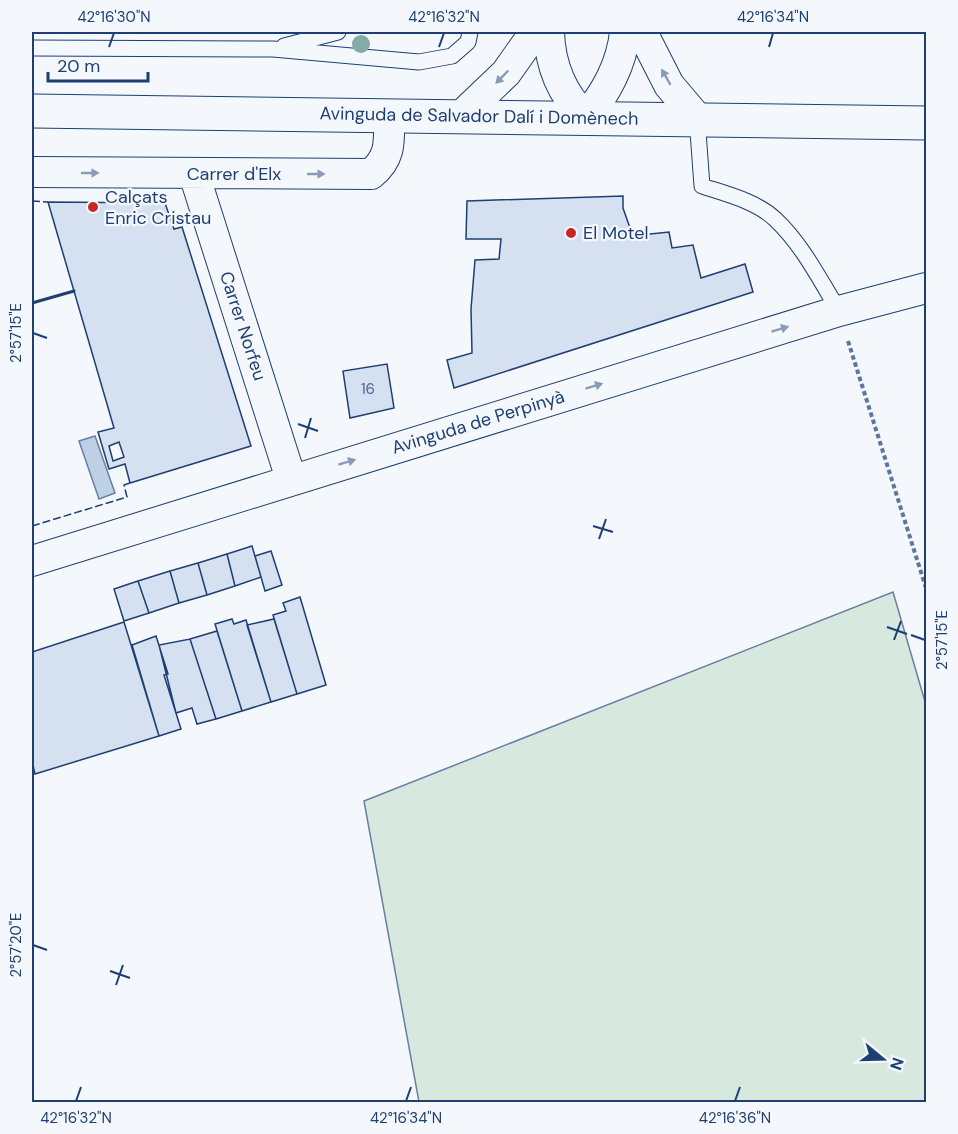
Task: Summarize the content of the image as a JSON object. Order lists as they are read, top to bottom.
{
  "streets": {
    "main road": ["Avinguda de Salvador Dalí i Domènech"],
    "street": ["Carrer d'Elx", "Carrer Norfeu", "Avinguda de Perpinyà"]
  },
  "crossings": [
    ["Avinguda de Salvador Dalí i Domènech", "Carrer d'Elx"],
    ["Carrer d'Elx", "Carrer Norfeu"],
    ["Carrer Norfeu", "Avinguda de Perpinyà"]
  ],
  "one_way": ["Carrer d'Elx", "Avinguda de Perpinyà"],
  "places": ["Calçats Enric Cristau", "El Motel"],
  "house_numbers": ["16"],
  "scale_bar": "20 m",
  "north": "right",
  "coordinates": [
    "42°16'30\"N",
    "42°16'32\"N",
    "42°16'34\"N",
    "2°57'15\"E",
    "2°57'20\"E",
    "42°16'36\"N"
  ]
}
